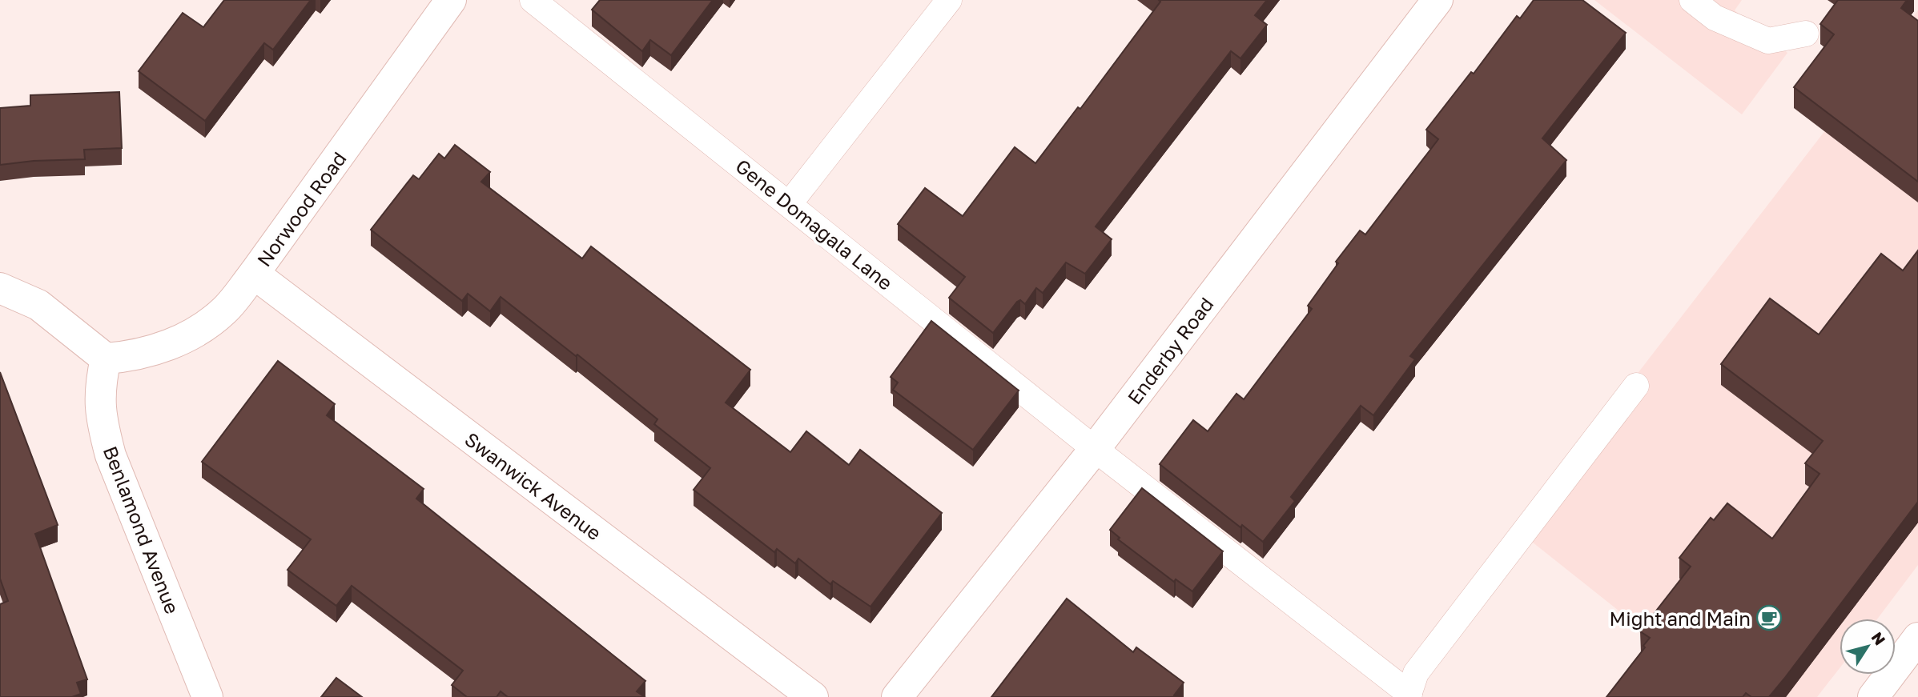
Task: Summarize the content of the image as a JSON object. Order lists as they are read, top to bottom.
{
  "streets": {
    "street": [
      "Norwood Road",
      "Enderby Road",
      "Swanwick Avenue",
      "Benlamond Avenue"
    ],
    "lane": ["Gene Domagala Lane"]
  },
  "crossings": [
    ["Norwood Road", "Swanwick Avenue"],
    ["Norwood Road", "Benlamond Avenue"],
    ["Gene Domagala Lane", "Enderby Road"]
  ],
  "places": {
    "cafe": ["Might and Main"]
  },
  "north": "top right"
}
